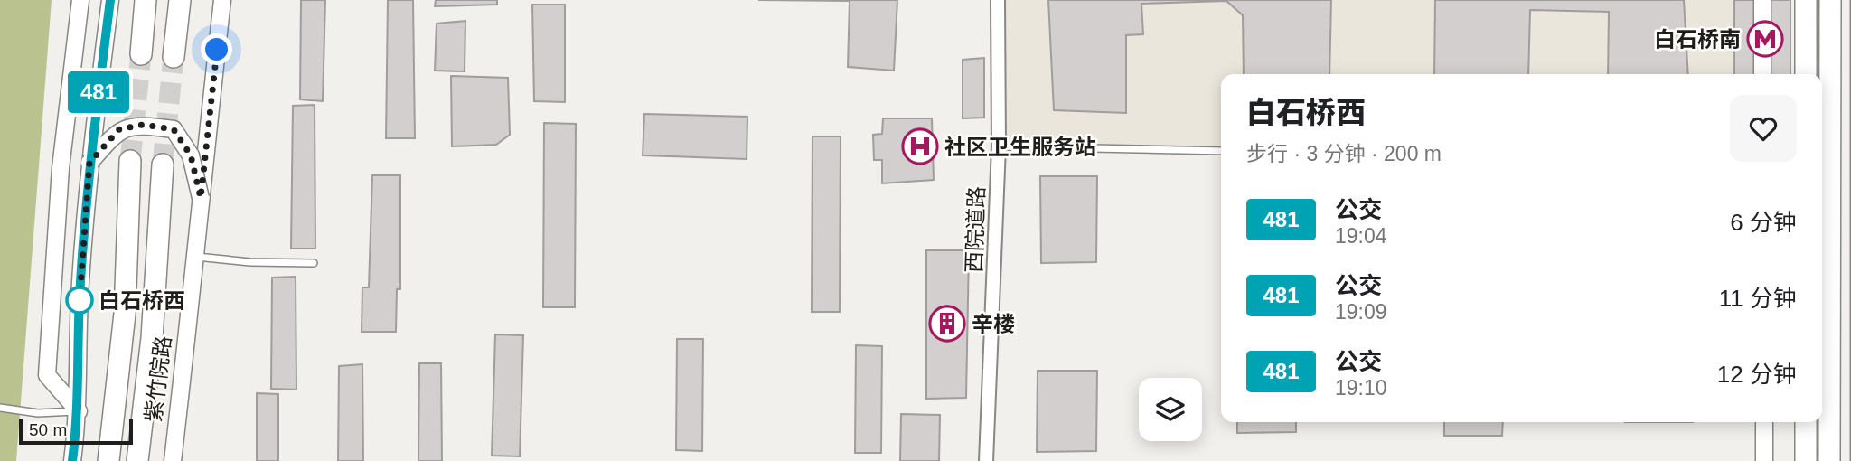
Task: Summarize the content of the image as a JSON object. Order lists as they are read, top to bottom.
{
  "streets": {
    "main road": ["紫竹院路"],
    "street": ["西院道路"]
  },
  "places": {
    "metro station": ["白石桥南"],
    "hospital": ["社区卫生服务站"],
    "other": ["白石桥西"],
    "building": ["辛楼"]
  },
  "lines": ["bus line 481"],
  "scale_bar": "50 m",
  "page": {
    "on_map": "481",
    "heading": ["白石桥西", "步行 · 3 分钟 · 200 m"],
    "list": [
      {
        "mark": "481",
        "name": "公交",
        "note": "19:04",
        "value": "6 分钟"
      },
      {
        "mark": "481",
        "name": "公交",
        "note": "19:09",
        "value": "11 分钟"
      },
      {
        "mark": "481",
        "name": "公交",
        "note": "19:10",
        "value": "12 分钟"
      }
    ],
    "scale": "50 m"
  }
}
